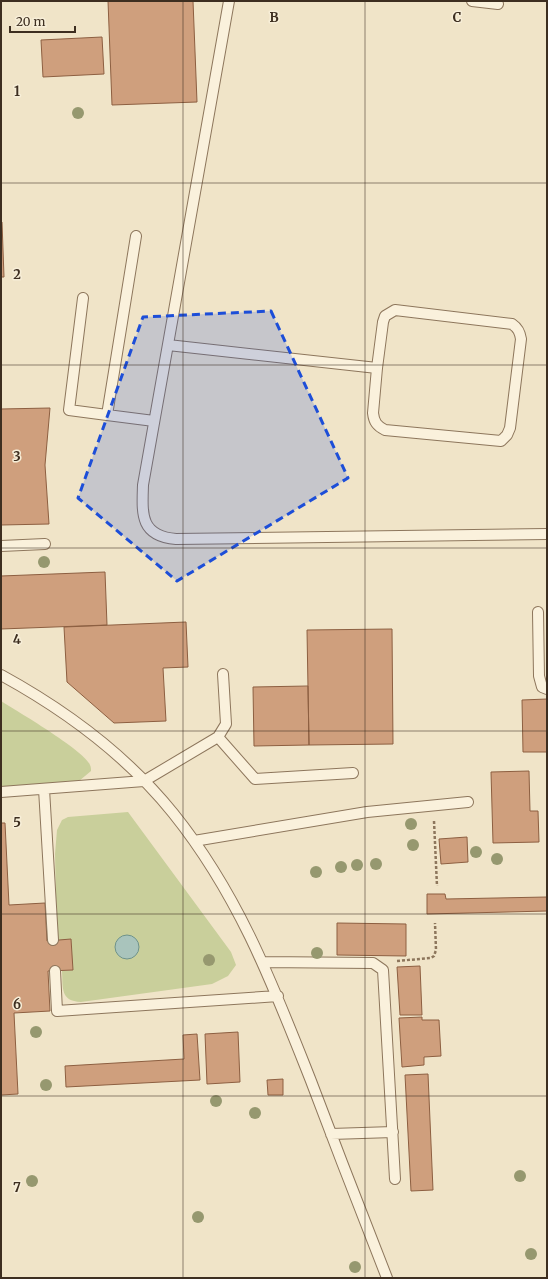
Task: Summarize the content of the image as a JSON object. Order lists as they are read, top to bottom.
{
  "scale_bar": "20 m",
  "grid": {
    "columns": ["B", "C"],
    "rows": [
      "1",
      "2",
      "3",
      "4",
      "5",
      "6",
      "7"
    ]
  }
}
